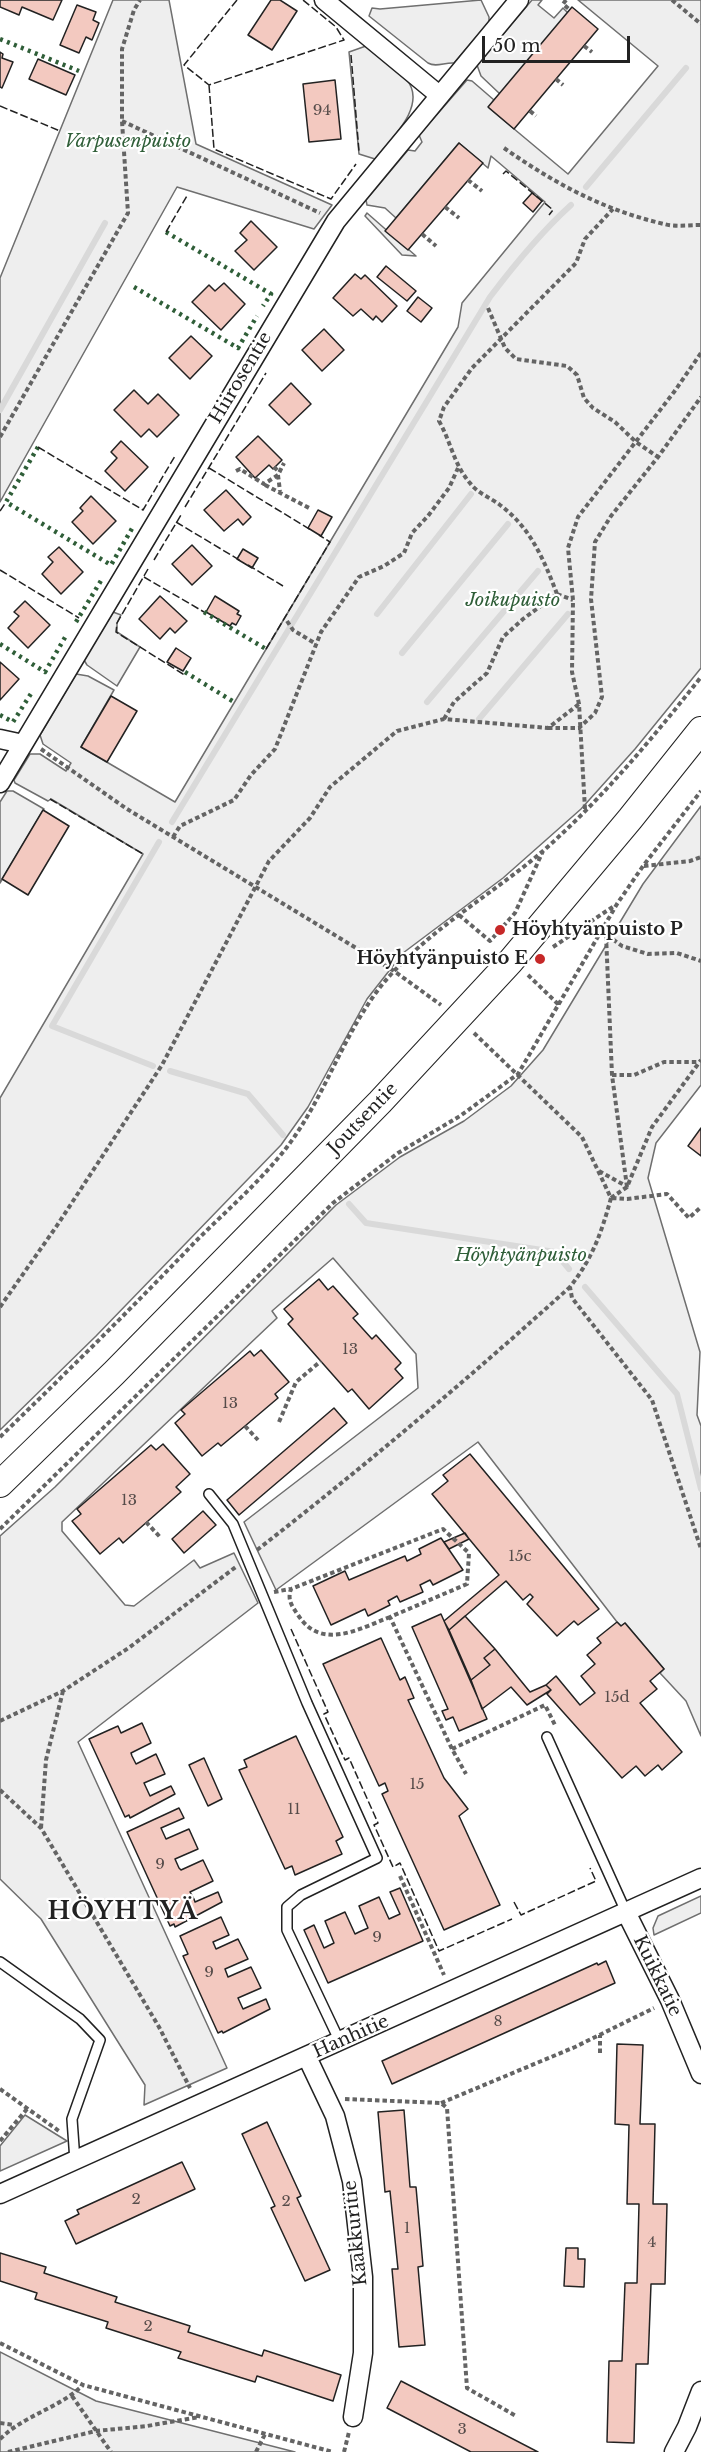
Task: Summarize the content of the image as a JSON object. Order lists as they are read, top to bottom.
{
  "streets": {
    "main road": ["Joutsentie"],
    "street": [
      "Hiirosentie",
      "Kuikkatie",
      "Hanhitie",
      "Kaakkuritie"
    ]
  },
  "crossings": [
    ["Kuikkatie", "Hanhitie"],
    ["Hanhitie", "Kaakkuritie"]
  ],
  "districts": ["HÖYHTYÄ"],
  "parks": ["Varpusenpuisto", "Joikupuisto", "Höyhtyänpuisto"],
  "places": ["Höyhtyänpuisto P", "Höyhtyänpuisto E"],
  "house_numbers": [
    "94",
    "13",
    "13",
    "13",
    "15c",
    "15d",
    "15",
    "11",
    "9",
    "9",
    "9",
    "8",
    "2",
    "2",
    "1",
    "4",
    "2",
    "3"
  ],
  "scale_bar": "50 m"
}
